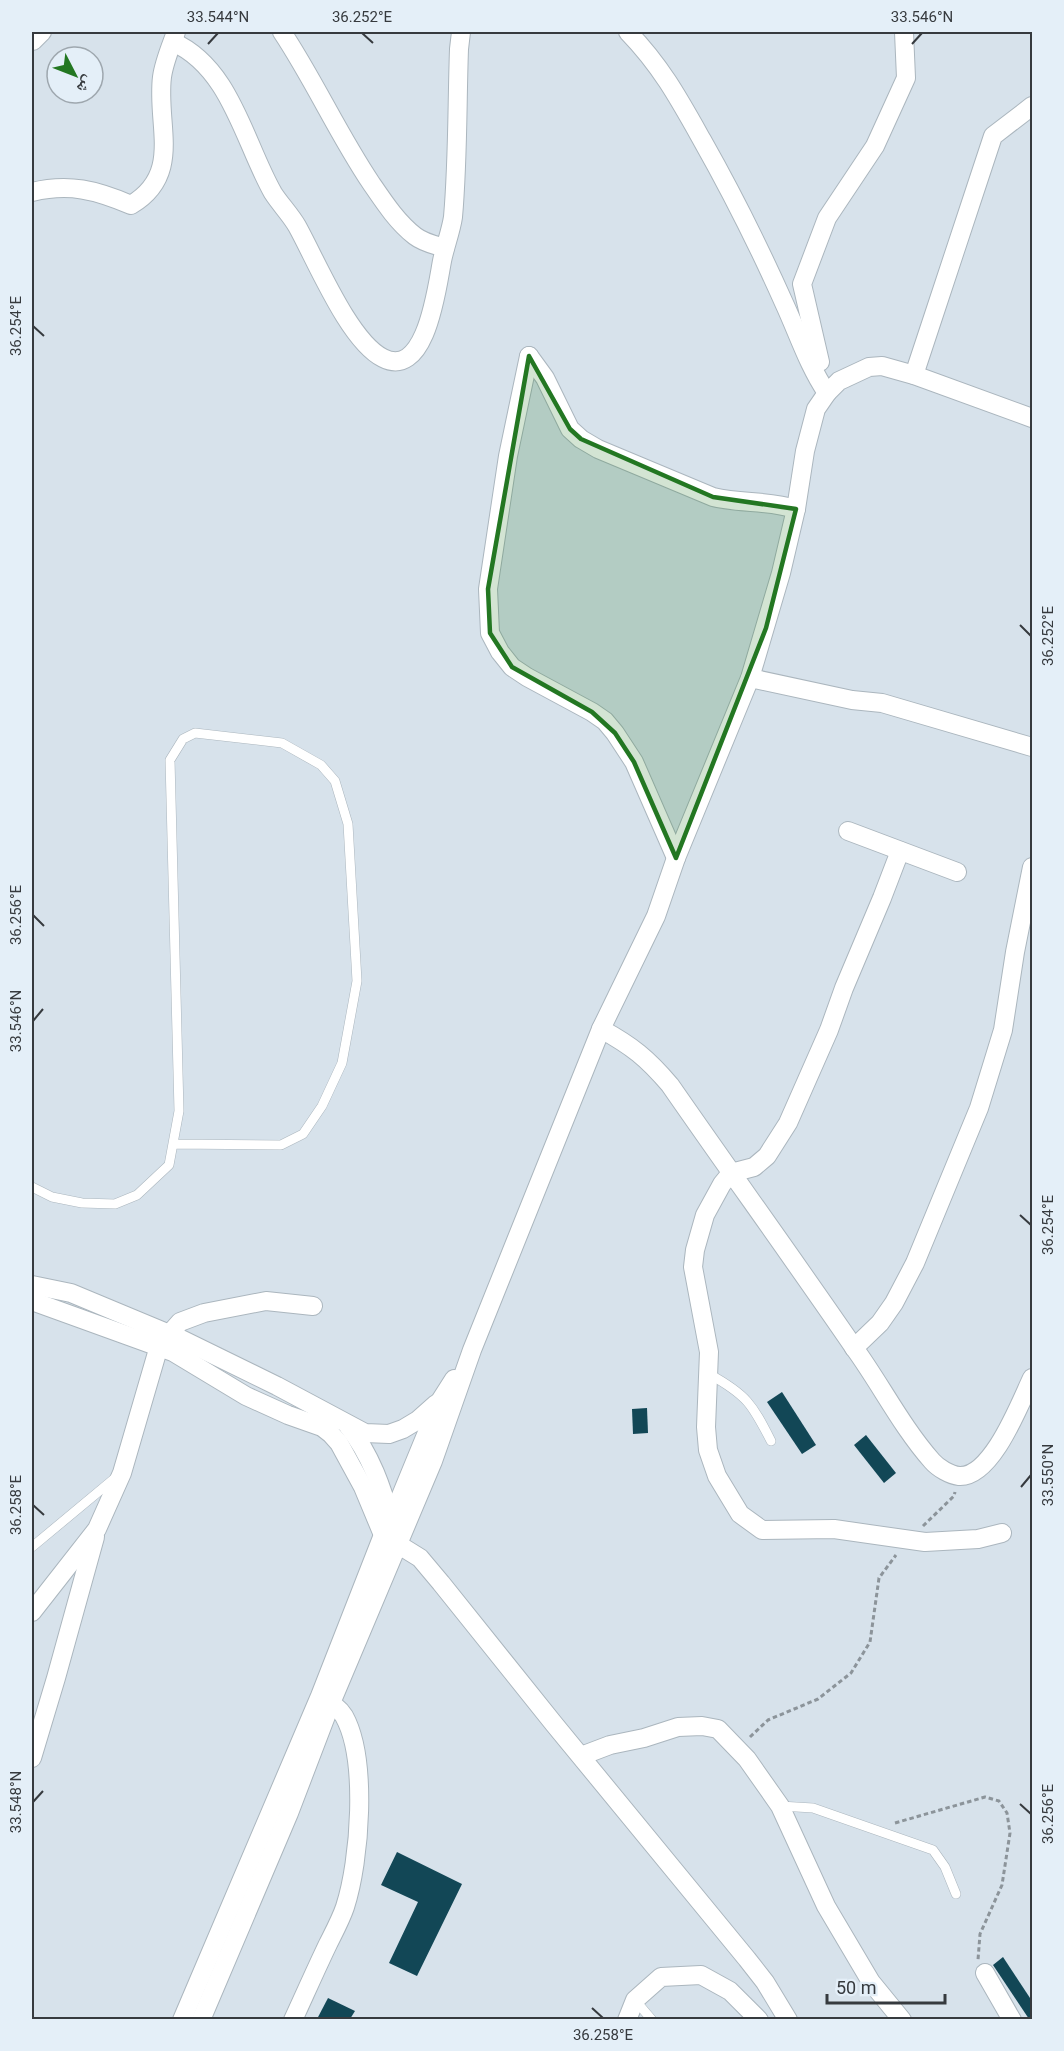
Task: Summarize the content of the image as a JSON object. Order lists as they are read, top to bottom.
{
  "scale_bar": "50 m",
  "north": "bottom right",
  "coordinates": [
    "33.544°N",
    "36.252°E",
    "33.546°N",
    "36.254°E",
    "36.256°E",
    "33.550°N",
    "36.258°E",
    "33.548°N"
  ]
}
